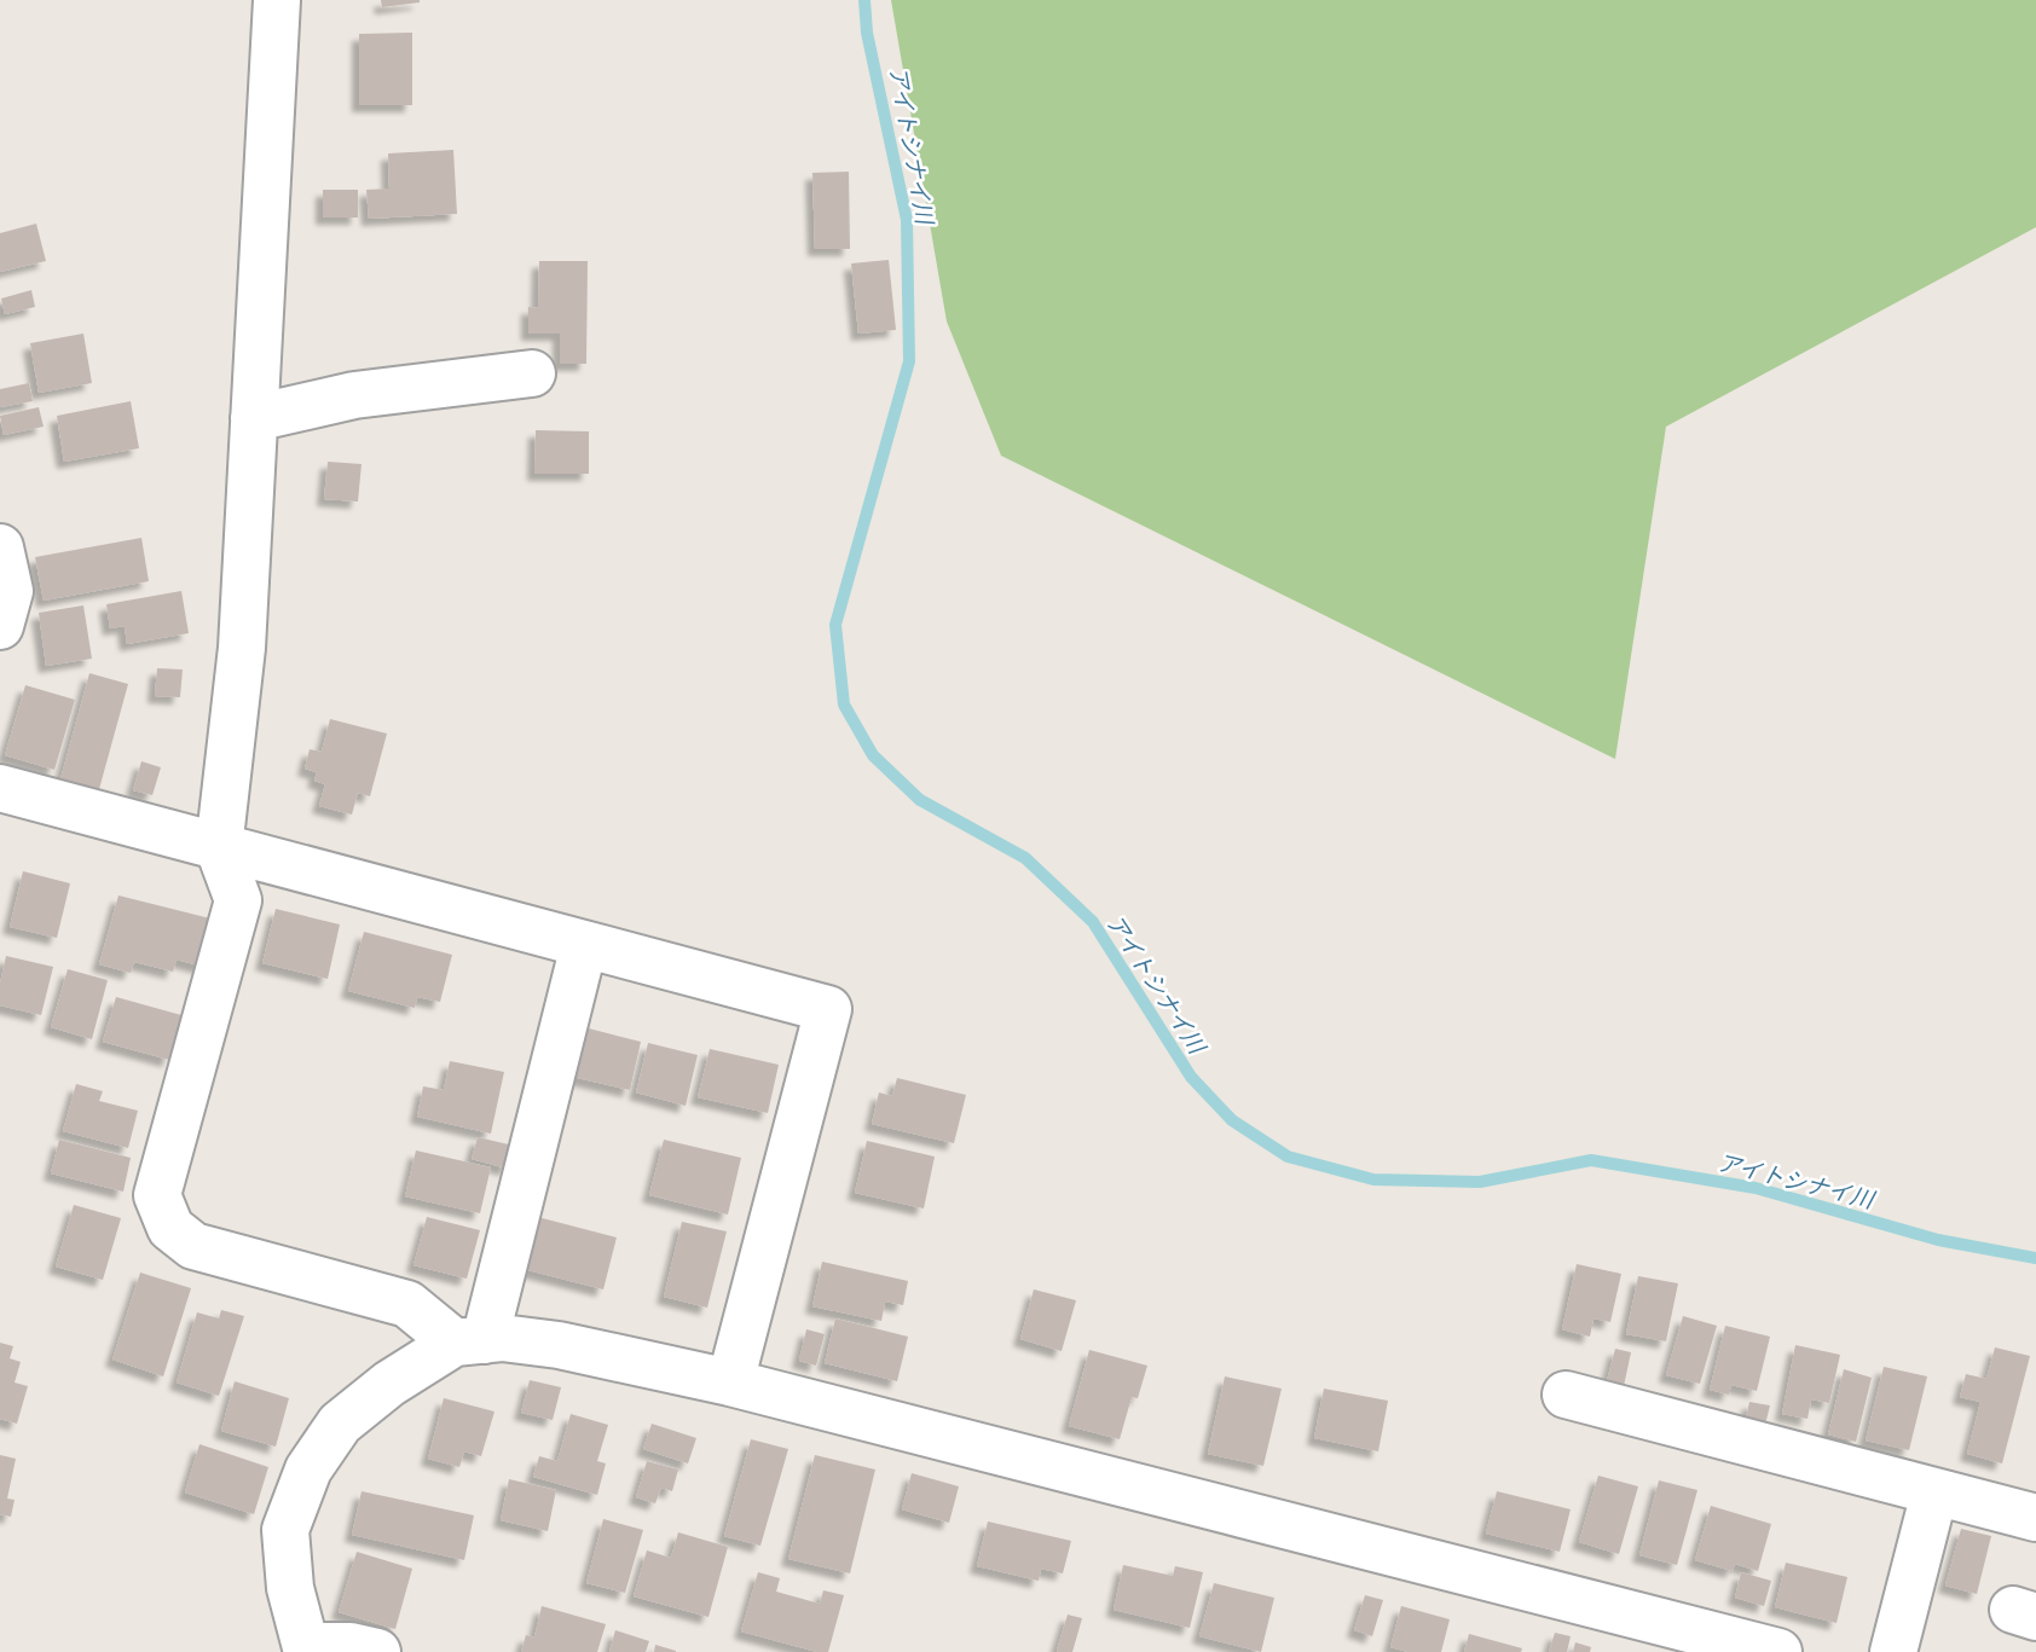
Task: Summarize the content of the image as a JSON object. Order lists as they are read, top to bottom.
{
  "water": ["アイトシナイ川"]
}
